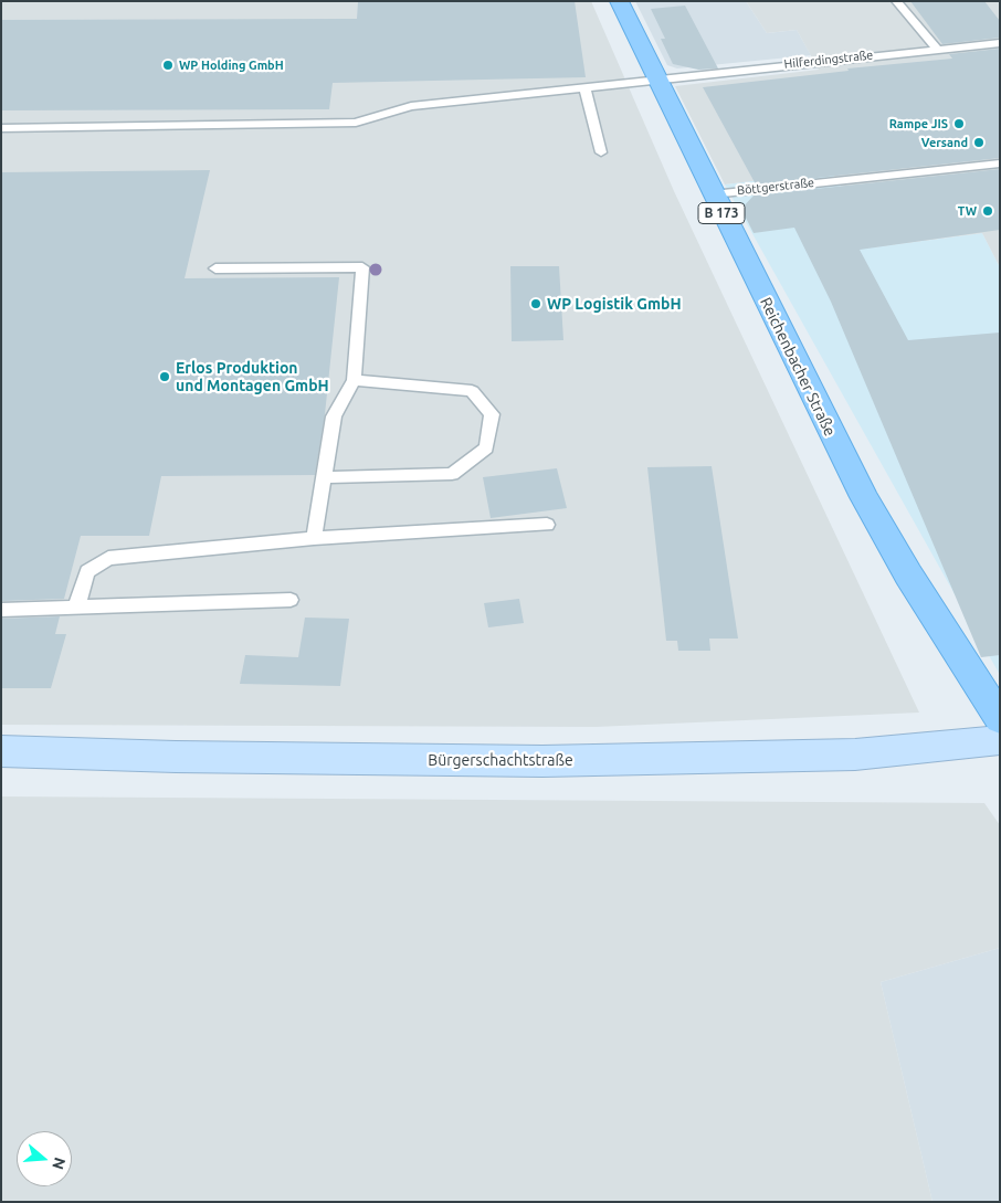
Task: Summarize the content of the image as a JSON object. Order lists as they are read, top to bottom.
{
  "streets": {
    "main road": ["B 173", "Reichenbacher Straße", "Bürgerschachtstraße"],
    "lane": ["Hilferdingstraße", "Böttgerstraße"]
  },
  "crossings": [
    ["Hilferdingstraße", "Reichenbacher Straße"],
    ["Böttgerstraße", "Reichenbacher Straße"]
  ],
  "places": [
    "WP Holding GmbH",
    "Rampe JIS",
    "Versand",
    "TW",
    "WP Logistik GmbH",
    "Erlos Produktion und Montagen GmbH"
  ],
  "north": "right"
}
